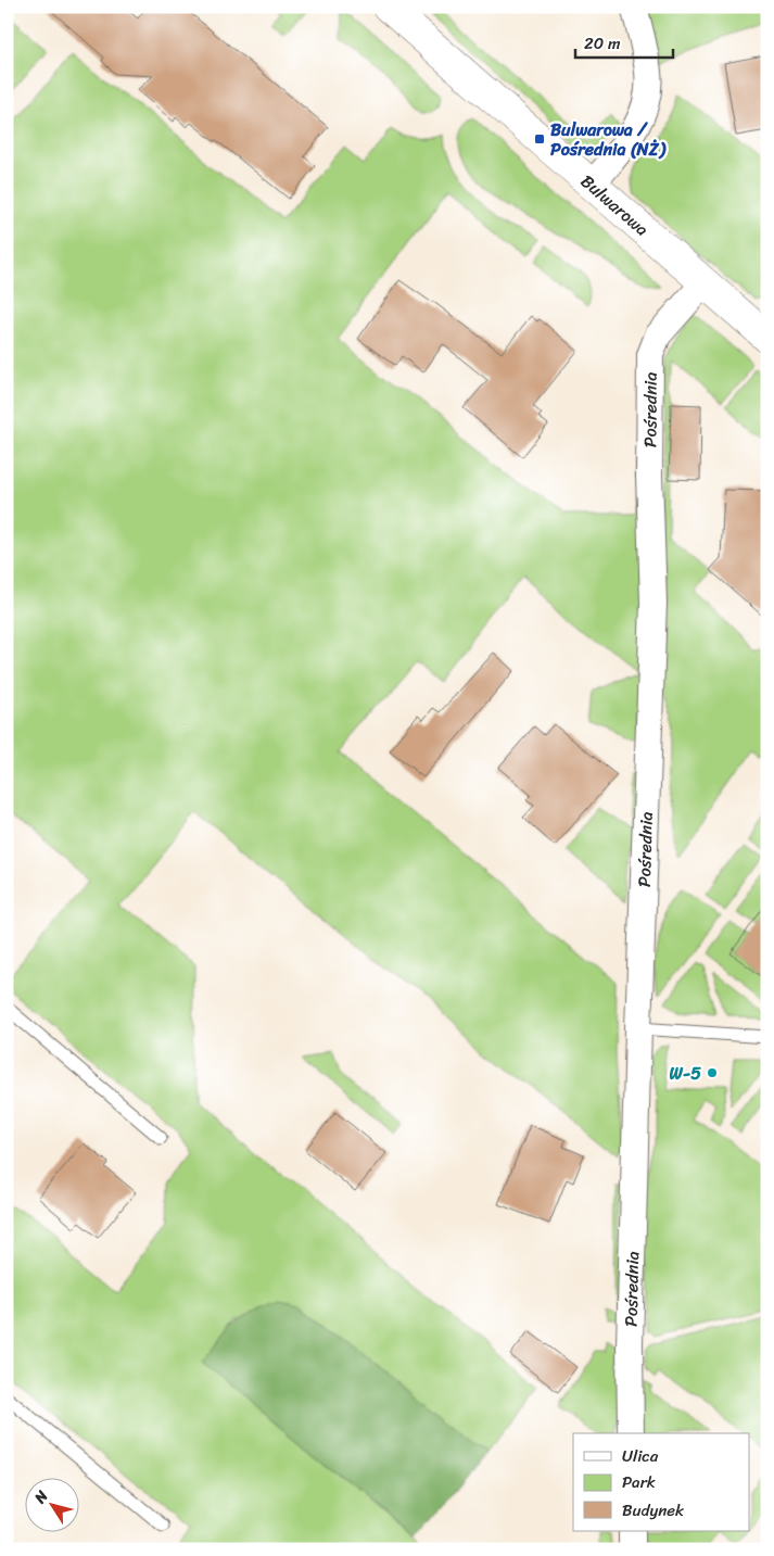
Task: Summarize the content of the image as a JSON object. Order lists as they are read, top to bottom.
{
  "streets": {
    "street": ["Bulwarowa", "Pośrednia"]
  },
  "crossings": [
    ["Bulwarowa", "Pośrednia"]
  ],
  "places": {
    "transit": ["Bulwarowa / Pośrednia (NŻ)"],
    "other": ["W-5"]
  },
  "legend": ["Ulica", "Park", "Budynek"],
  "scale_bar": "20 m",
  "north": "top left"
}
